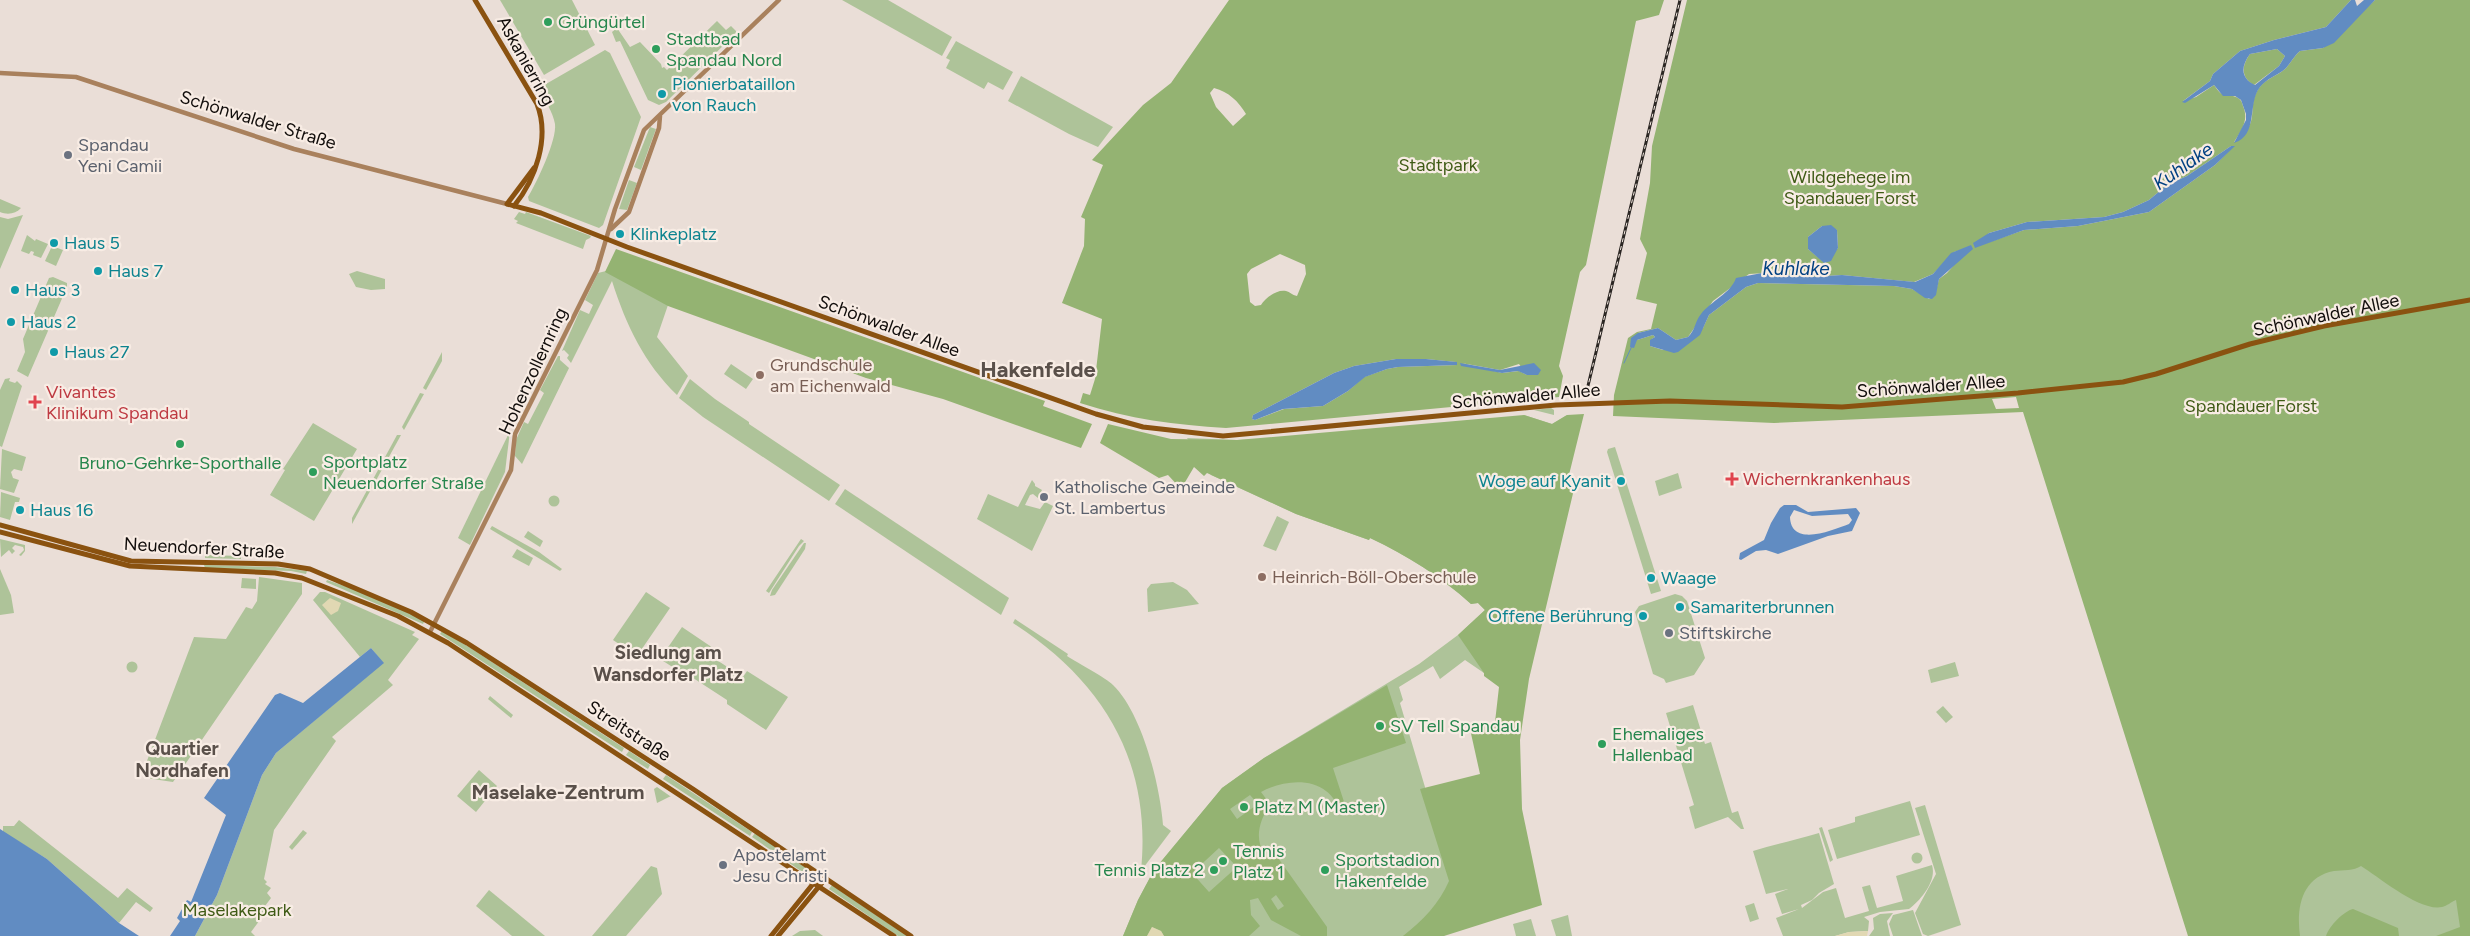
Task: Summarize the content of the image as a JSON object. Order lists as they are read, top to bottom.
{
  "streets": {
    "main road": [
      "Askanierring",
      "Schönwalder Allee",
      "Neuendorfer Straße",
      "Streitstraße"
    ],
    "street": ["Schönwalder Straße", "Hohenzollernring"]
  },
  "crossings": [
    ["Askanierring", "Schönwalder Straße"],
    ["Askanierring", "Schönwalder Allee"],
    ["Schönwalder Straße", "Schönwalder Allee"],
    ["Schönwalder Allee", "Hohenzollernring"],
    ["Hohenzollernring", "Streitstraße"],
    ["Neuendorfer Straße", "Streitstraße"]
  ],
  "districts": [
    "Hakenfelde",
    "Siedlung am Wansdorfer Platz",
    "Quartier Nordhafen",
    "Maselake-Zentrum"
  ],
  "water": ["Kuhlake"],
  "parks": [
    "Stadtpark",
    "Wildgehege im Spandauer Forst",
    "Spandauer Forst",
    "Maselakepark"
  ],
  "places": {
    "other": [
      "Grüngürtel",
      "Stadtbad Spandau Nord",
      "Pionierbataillon von Rauch",
      "Spandau Yeni Camii",
      "Klinkeplatz",
      "Haus 5",
      "Haus 7",
      "Haus 3",
      "Haus 2",
      "Haus 27",
      "Grundschule am Eichenwald",
      "Bruno-Gehrke-Sporthalle",
      "Sportplatz Neuendorfer Straße",
      "Woge auf Kyanit",
      "Katholische Gemeinde St. Lambertus",
      "Haus 16",
      "Heinrich-Böll-Oberschule",
      "Waage",
      "Samariterbrunnen",
      "Offene Berührung",
      "Stiftskirche",
      "SV Tell Spandau",
      "Ehemaliges Hallenbad",
      "Platz M (Master)",
      "Tennis Platz 1",
      "Apostelamt Jesu Christi",
      "Tennis Platz 2",
      "Sportstadion Hakenfelde"
    ],
    "health": ["Vivantes Klinikum Spandau", "Wichernkrankenhaus"]
  }
}
